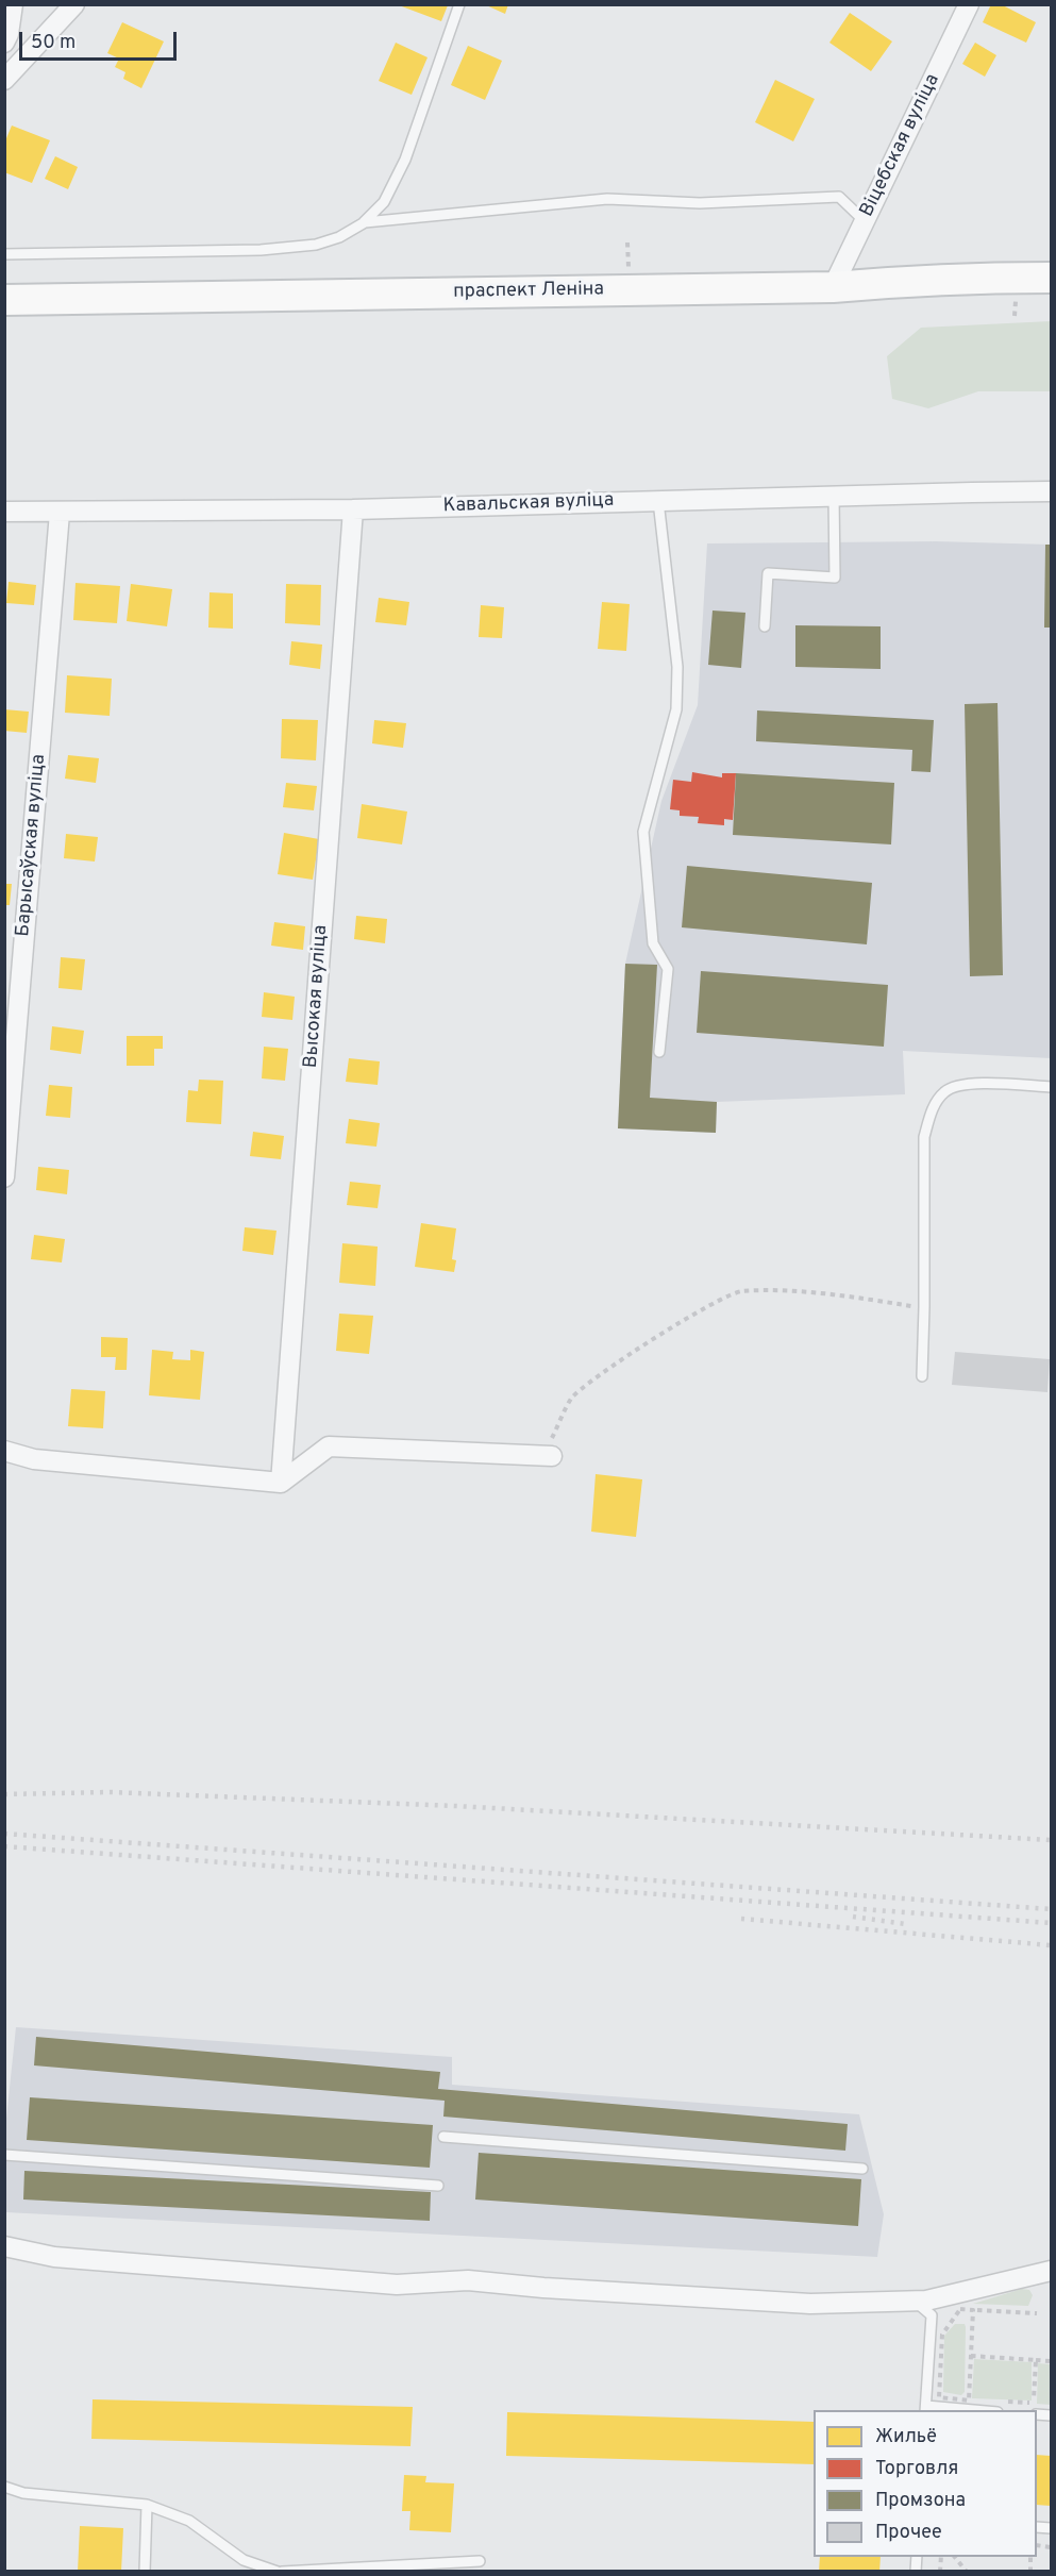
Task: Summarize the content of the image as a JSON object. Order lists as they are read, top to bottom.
{
  "streets": {
    "main road": ["праспект Леніна"],
    "street": [
      "Віцебская вуліца",
      "Кавальская вуліца",
      "Барысаўская вуліца",
      "Высокая вуліца"
    ]
  },
  "crossings": [
    ["Віцебская вуліца", "праспект Леніна"],
    ["Кавальская вуліца", "Барысаўская вуліца"],
    ["Кавальская вуліца", "Высокая вуліца"]
  ],
  "legend": [
    "Жильё",
    "Торговля",
    "Промзона",
    "Прочее"
  ],
  "scale_bar": "50 m"
}
